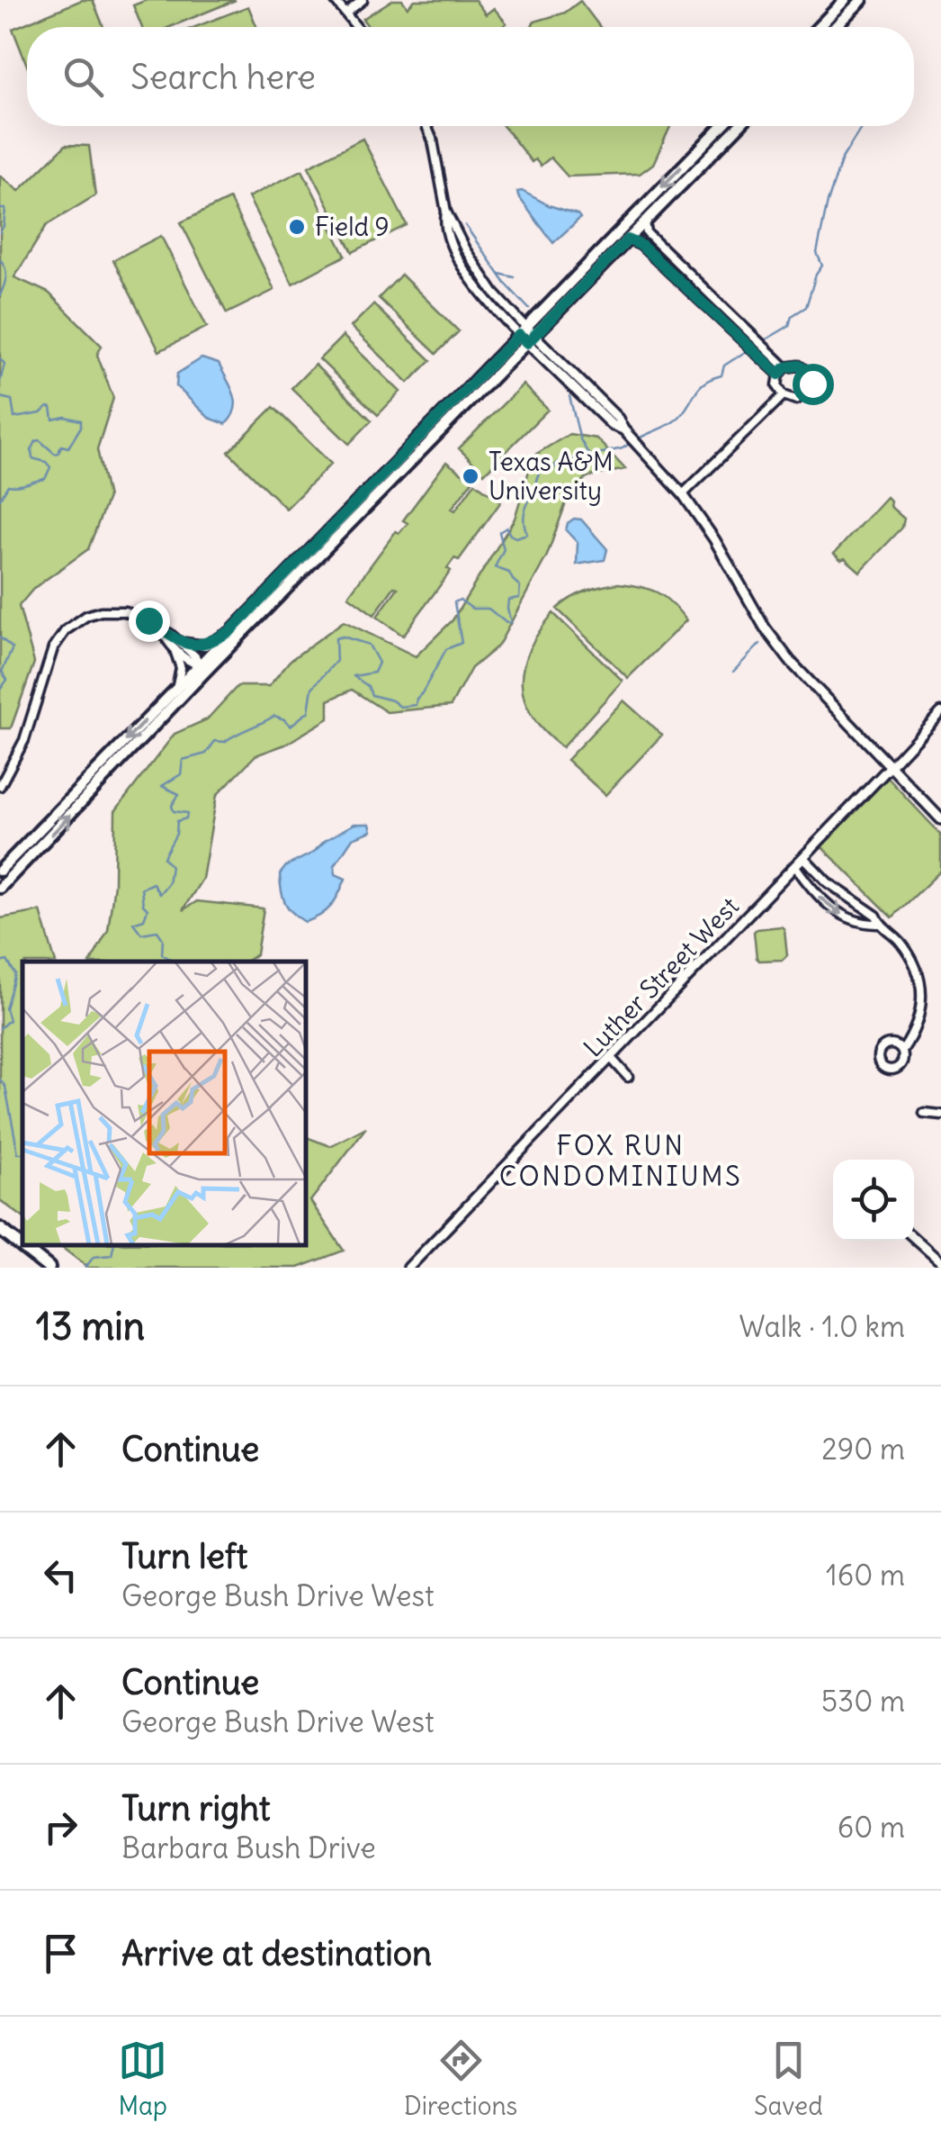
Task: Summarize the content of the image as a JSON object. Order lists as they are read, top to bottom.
{
  "streets": {
    "street": ["Luther Street West"]
  },
  "districts": ["FOX RUN CONDOMINIUMS"],
  "places": ["Field 9", "Texas A&M University"],
  "page": {
    "search": "Search here",
    "heading": ["13 min", "Walk · 1.0 km"],
    "list": [
      ["Continue", "290 m"],
      ["Turn left", "George Bush Drive West", "160 m"],
      ["Continue", "George Bush Drive West", "530 m"],
      ["Turn right", "Barbara Bush Drive", "60 m"],
      "Arrive at destination"
    ],
    "nav": ["Map", "Directions", "Saved"]
  }
}
